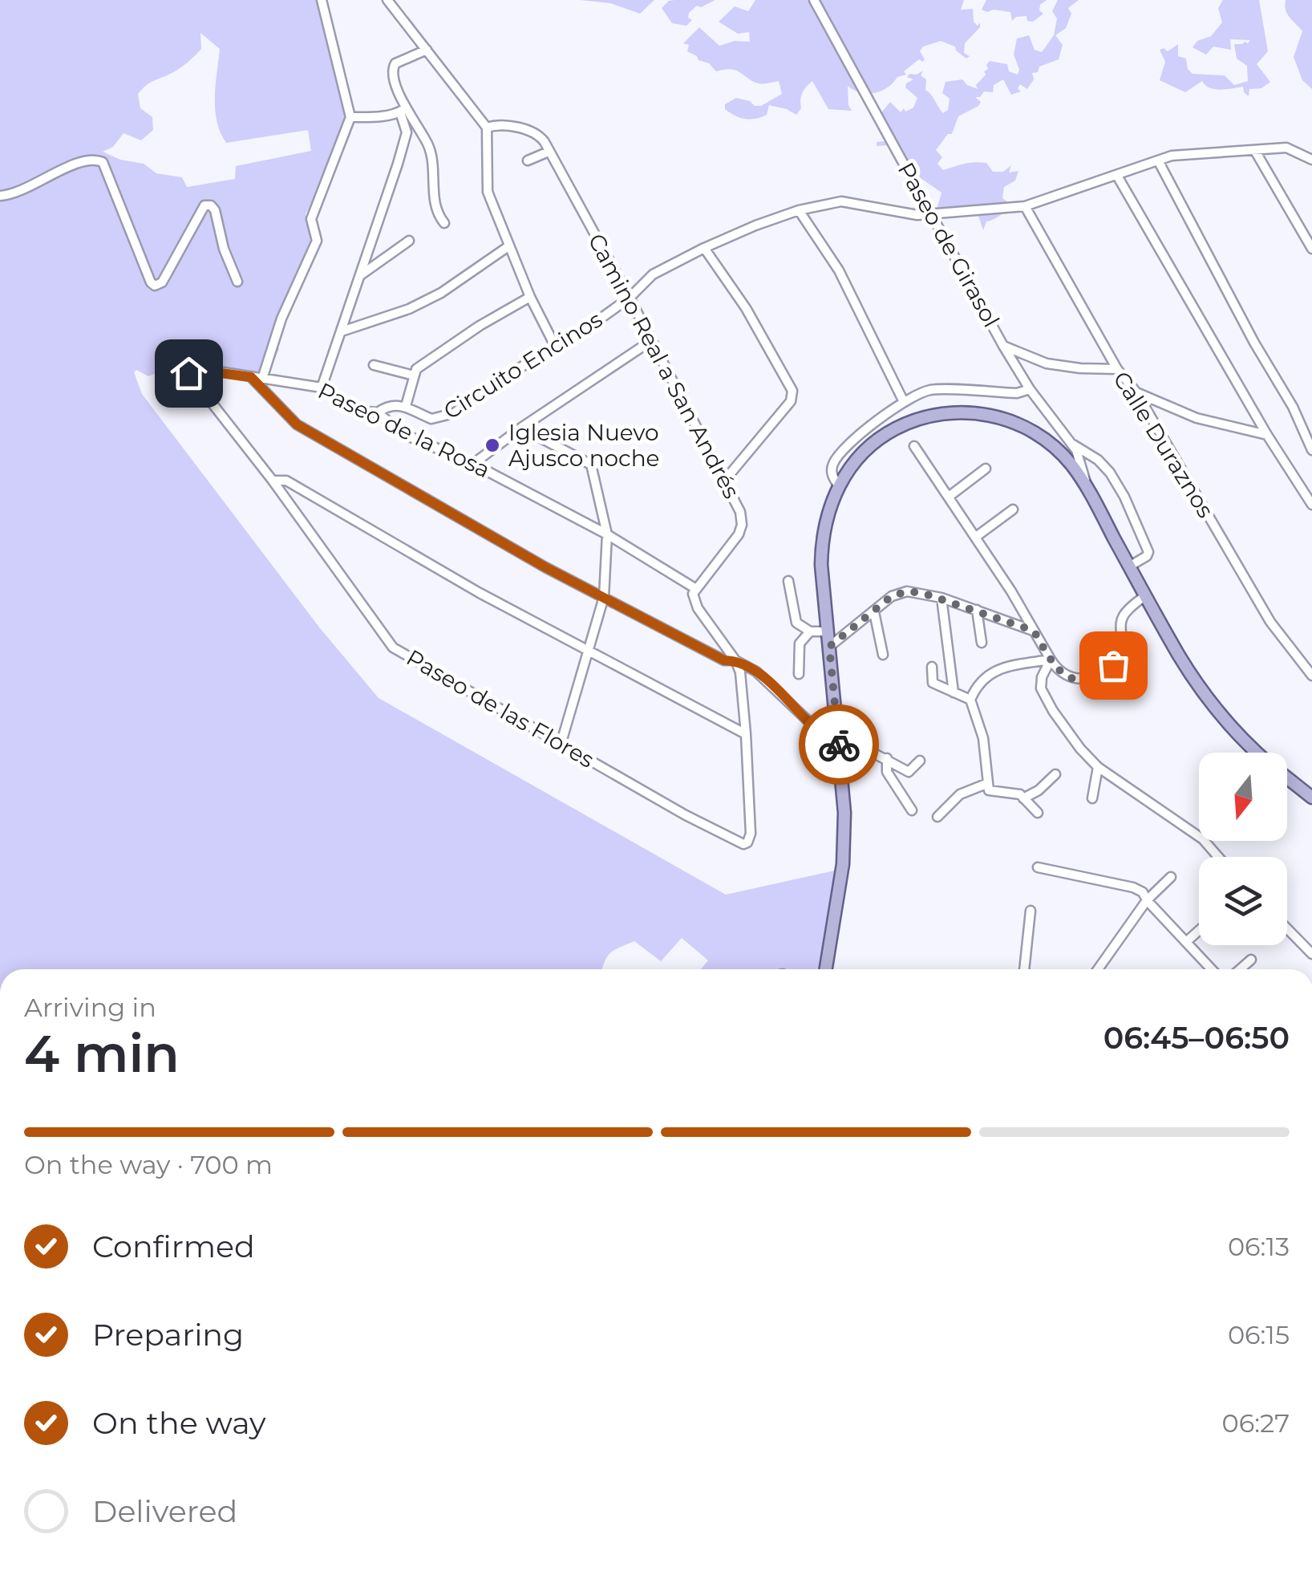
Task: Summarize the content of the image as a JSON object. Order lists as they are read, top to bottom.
{
  "streets": {
    "street": [
      "Paseo de Girasol",
      "Circuito Encinos",
      "Camino Real a San Andrés",
      "Paseo de la Rosa",
      "Calle Duraznos",
      "Paseo de las Flores"
    ]
  },
  "crossings": [
    ["Paseo de Girasol", "Circuito Encinos"],
    ["Circuito Encinos", "Camino Real a San Andrés"],
    ["Circuito Encinos", "Paseo de la Rosa"],
    ["Circuito Encinos", "Calle Duraznos"],
    ["Camino Real a San Andrés", "Paseo de la Rosa"],
    ["Paseo de la Rosa", "Paseo de las Flores"]
  ],
  "places": ["Iglesia Nuevo Ajusco noche"],
  "north": "bottom",
  "page": {
    "heading": ["4 min", "Arriving in", "06:45–06:50"],
    "bar": "On the way · 700 m",
    "list": [
      ["Confirmed", "06:13"],
      ["Preparing", "06:15"],
      ["On the way", "06:27"],
      "Delivered"
    ]
  }
}
